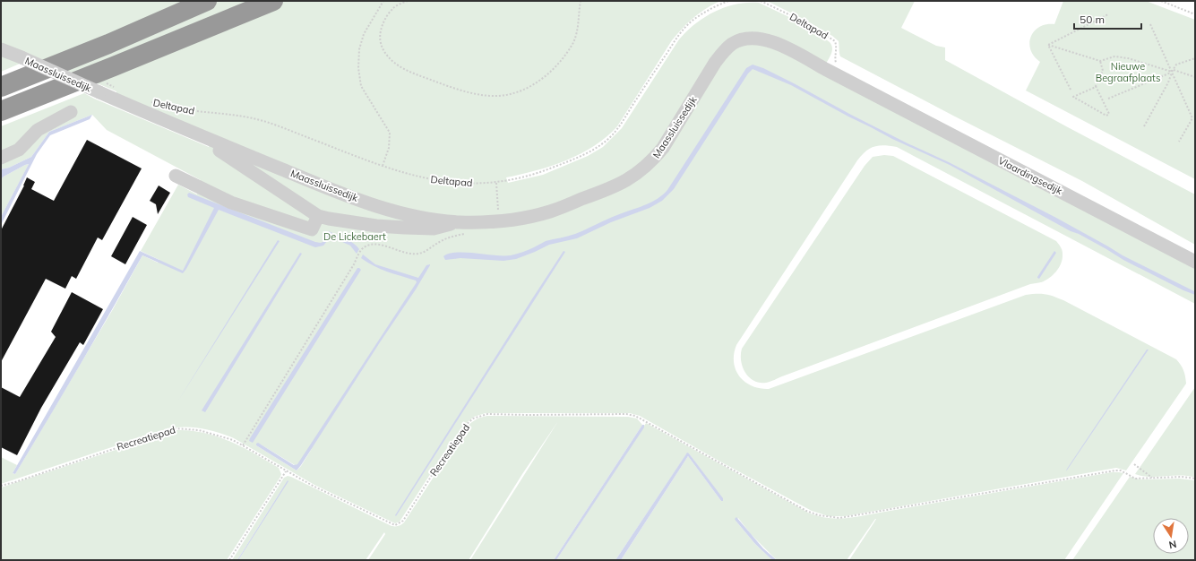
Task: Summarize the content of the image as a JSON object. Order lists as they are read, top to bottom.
{
  "streets": {
    "street": ["Maassluissedijk", "Vlaardingsedijk"],
    "path": ["Deltapad", "Recreatiepad"]
  },
  "crossings": [
    ["Maassluissedijk", "Vlaardingsedijk"]
  ],
  "parks": ["Nieuwe Begraafplaats", "De Lickebaert"],
  "scale_bar": "50 m",
  "north": "bottom"
}
